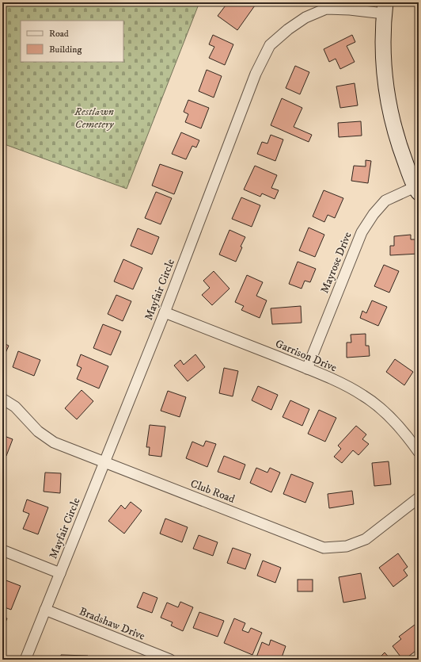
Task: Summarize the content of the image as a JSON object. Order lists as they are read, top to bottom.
{
  "streets": {
    "street": [
      "Mayrose Drive",
      "Mayfair Circle",
      "Garrison Drive",
      "Club Road",
      "Bradshaw Drive"
    ]
  },
  "crossings": [
    ["Mayrose Drive", "Garrison Drive"],
    ["Mayfair Circle", "Garrison Drive"],
    ["Mayfair Circle", "Club Road"],
    ["Mayfair Circle", "Bradshaw Drive"]
  ],
  "parks": ["Restlawn Cemetery"],
  "legend": ["Road", "Building"]
}
